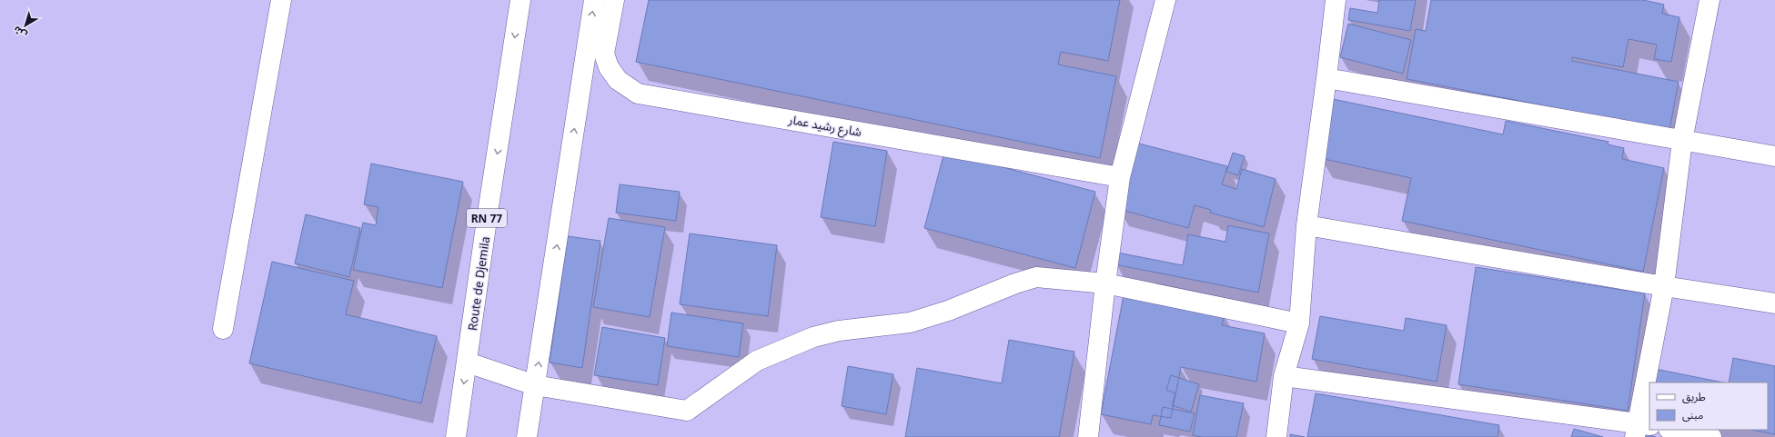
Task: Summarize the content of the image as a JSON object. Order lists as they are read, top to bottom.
{
  "streets": {
    "street": ["شارع رشيد عمار", "RN 77", "Route de Djemila"]
  },
  "legend": ["طريق", "مبنى"],
  "north": "bottom left"
}
